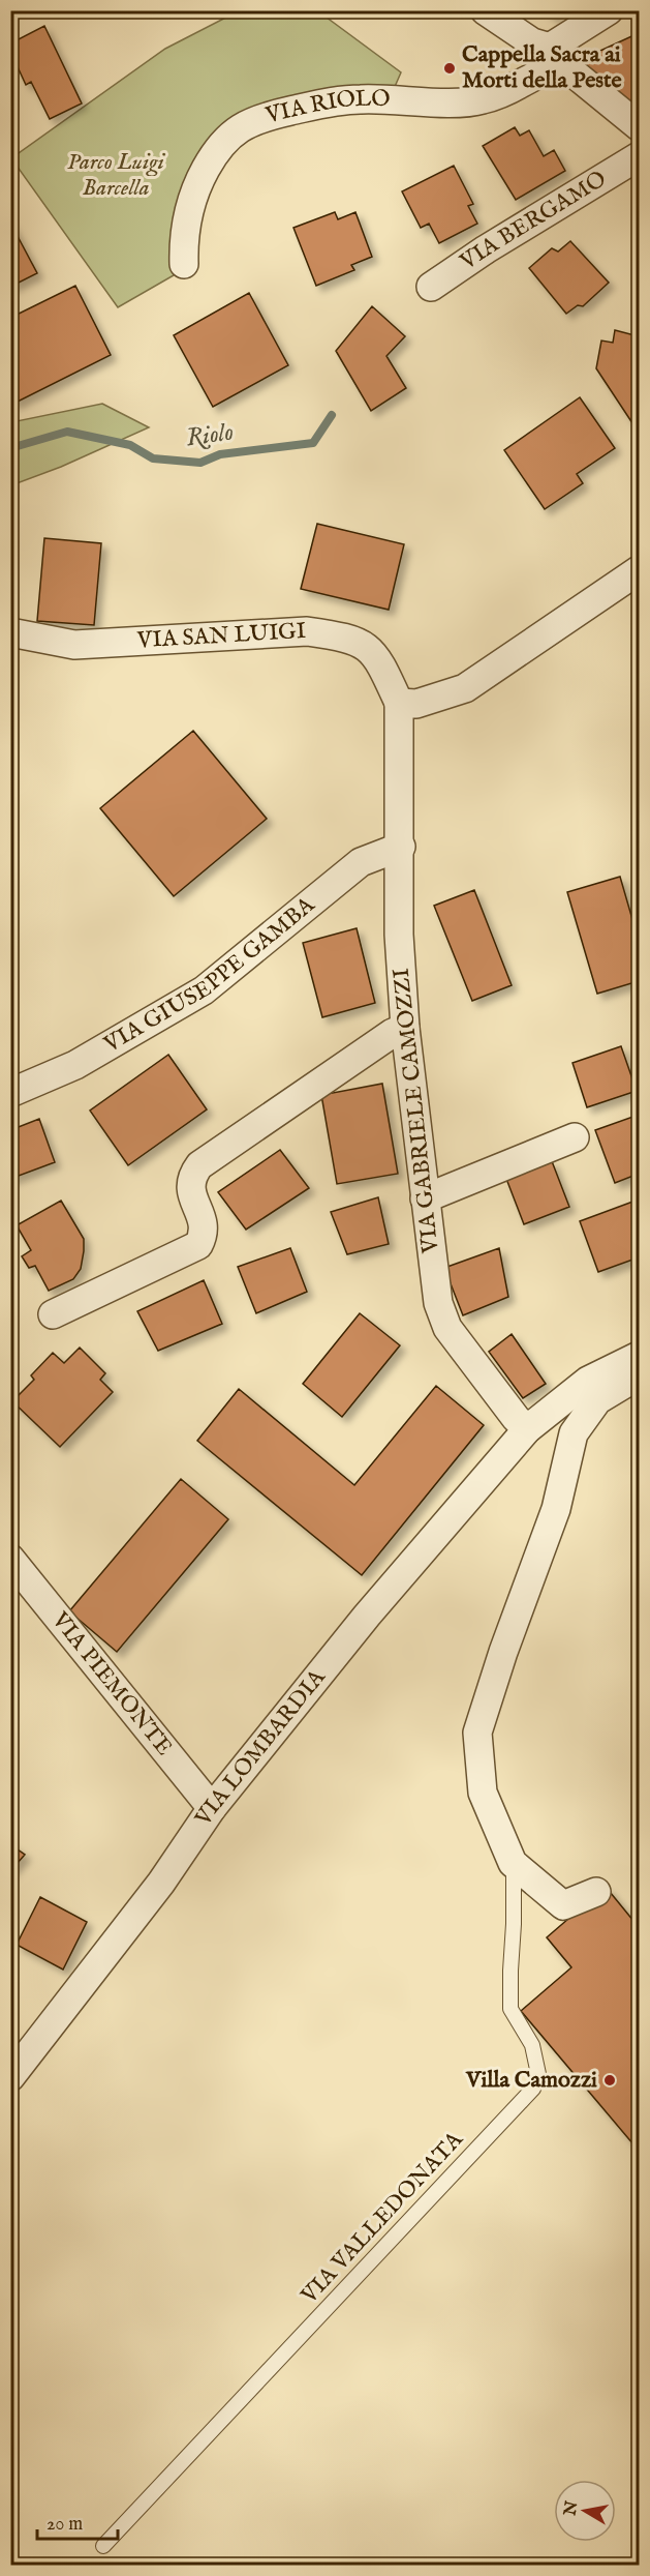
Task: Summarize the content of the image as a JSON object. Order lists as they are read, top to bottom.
{
  "streets": {
    "street": [
      "VIA RIOLO",
      "VIA BERGAMO",
      "VIA SAN LUIGI",
      "VIA GIUSEPPE GAMBA",
      "VIA GABRIELE CAMOZZI",
      "VIA PIEMONTE",
      "VIA LOMBARDIA"
    ],
    "lane": ["VIA VALLEDONATA"]
  },
  "crossings": [
    ["VIA SAN LUIGI", "VIA GABRIELE CAMOZZI"],
    ["VIA GIUSEPPE GAMBA", "VIA GABRIELE CAMOZZI"],
    ["VIA GABRIELE CAMOZZI", "VIA LOMBARDIA"],
    ["VIA PIEMONTE", "VIA LOMBARDIA"]
  ],
  "water": ["Riolo"],
  "parks": ["Parco Luigi Barcella"],
  "places": ["Cappella Sacra ai Morti della Peste", "Villa Camozzi"],
  "scale_bar": "20 m",
  "north": "left"
}
